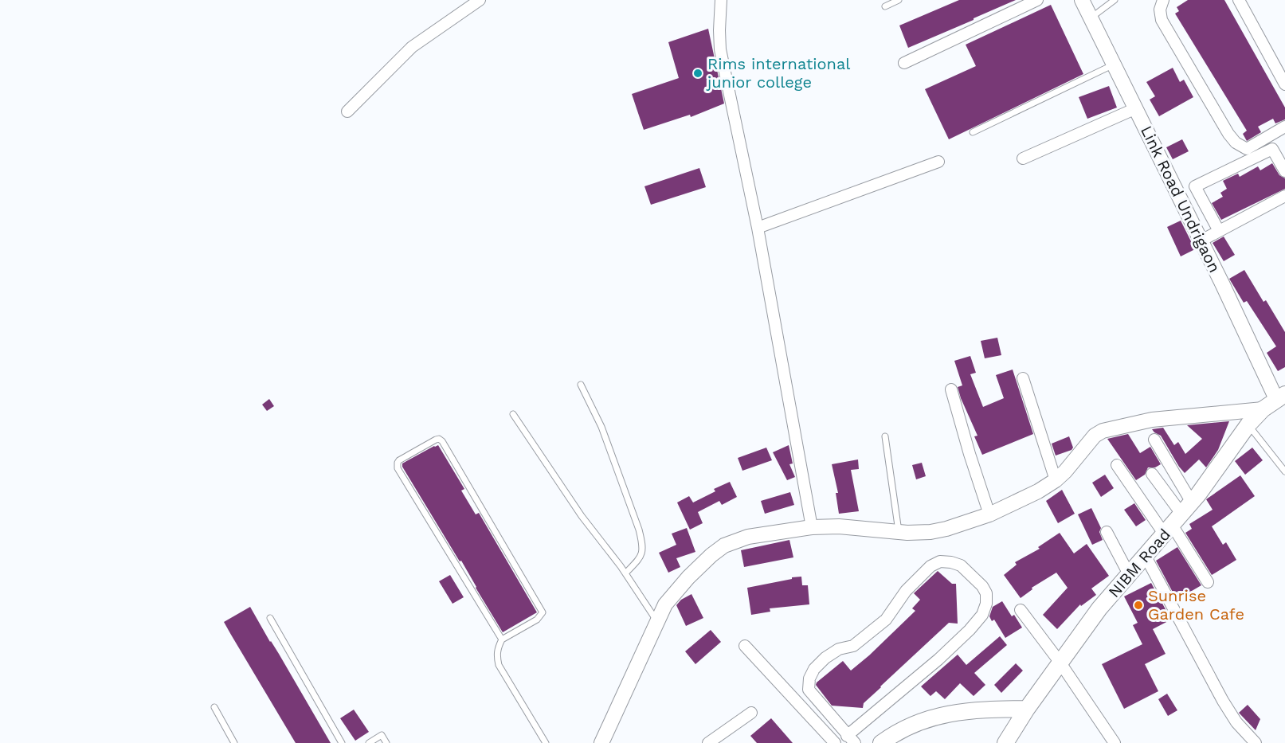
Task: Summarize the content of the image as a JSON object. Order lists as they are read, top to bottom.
{
  "streets": {
    "main road": ["NIBM Road"],
    "street": ["Link Road Undrigaon"]
  },
  "crossings": [
    ["Link Road Undrigaon", "NIBM Road"]
  ],
  "places": ["Rims international junior college", "Sunrise Garden Cafe"]
}
